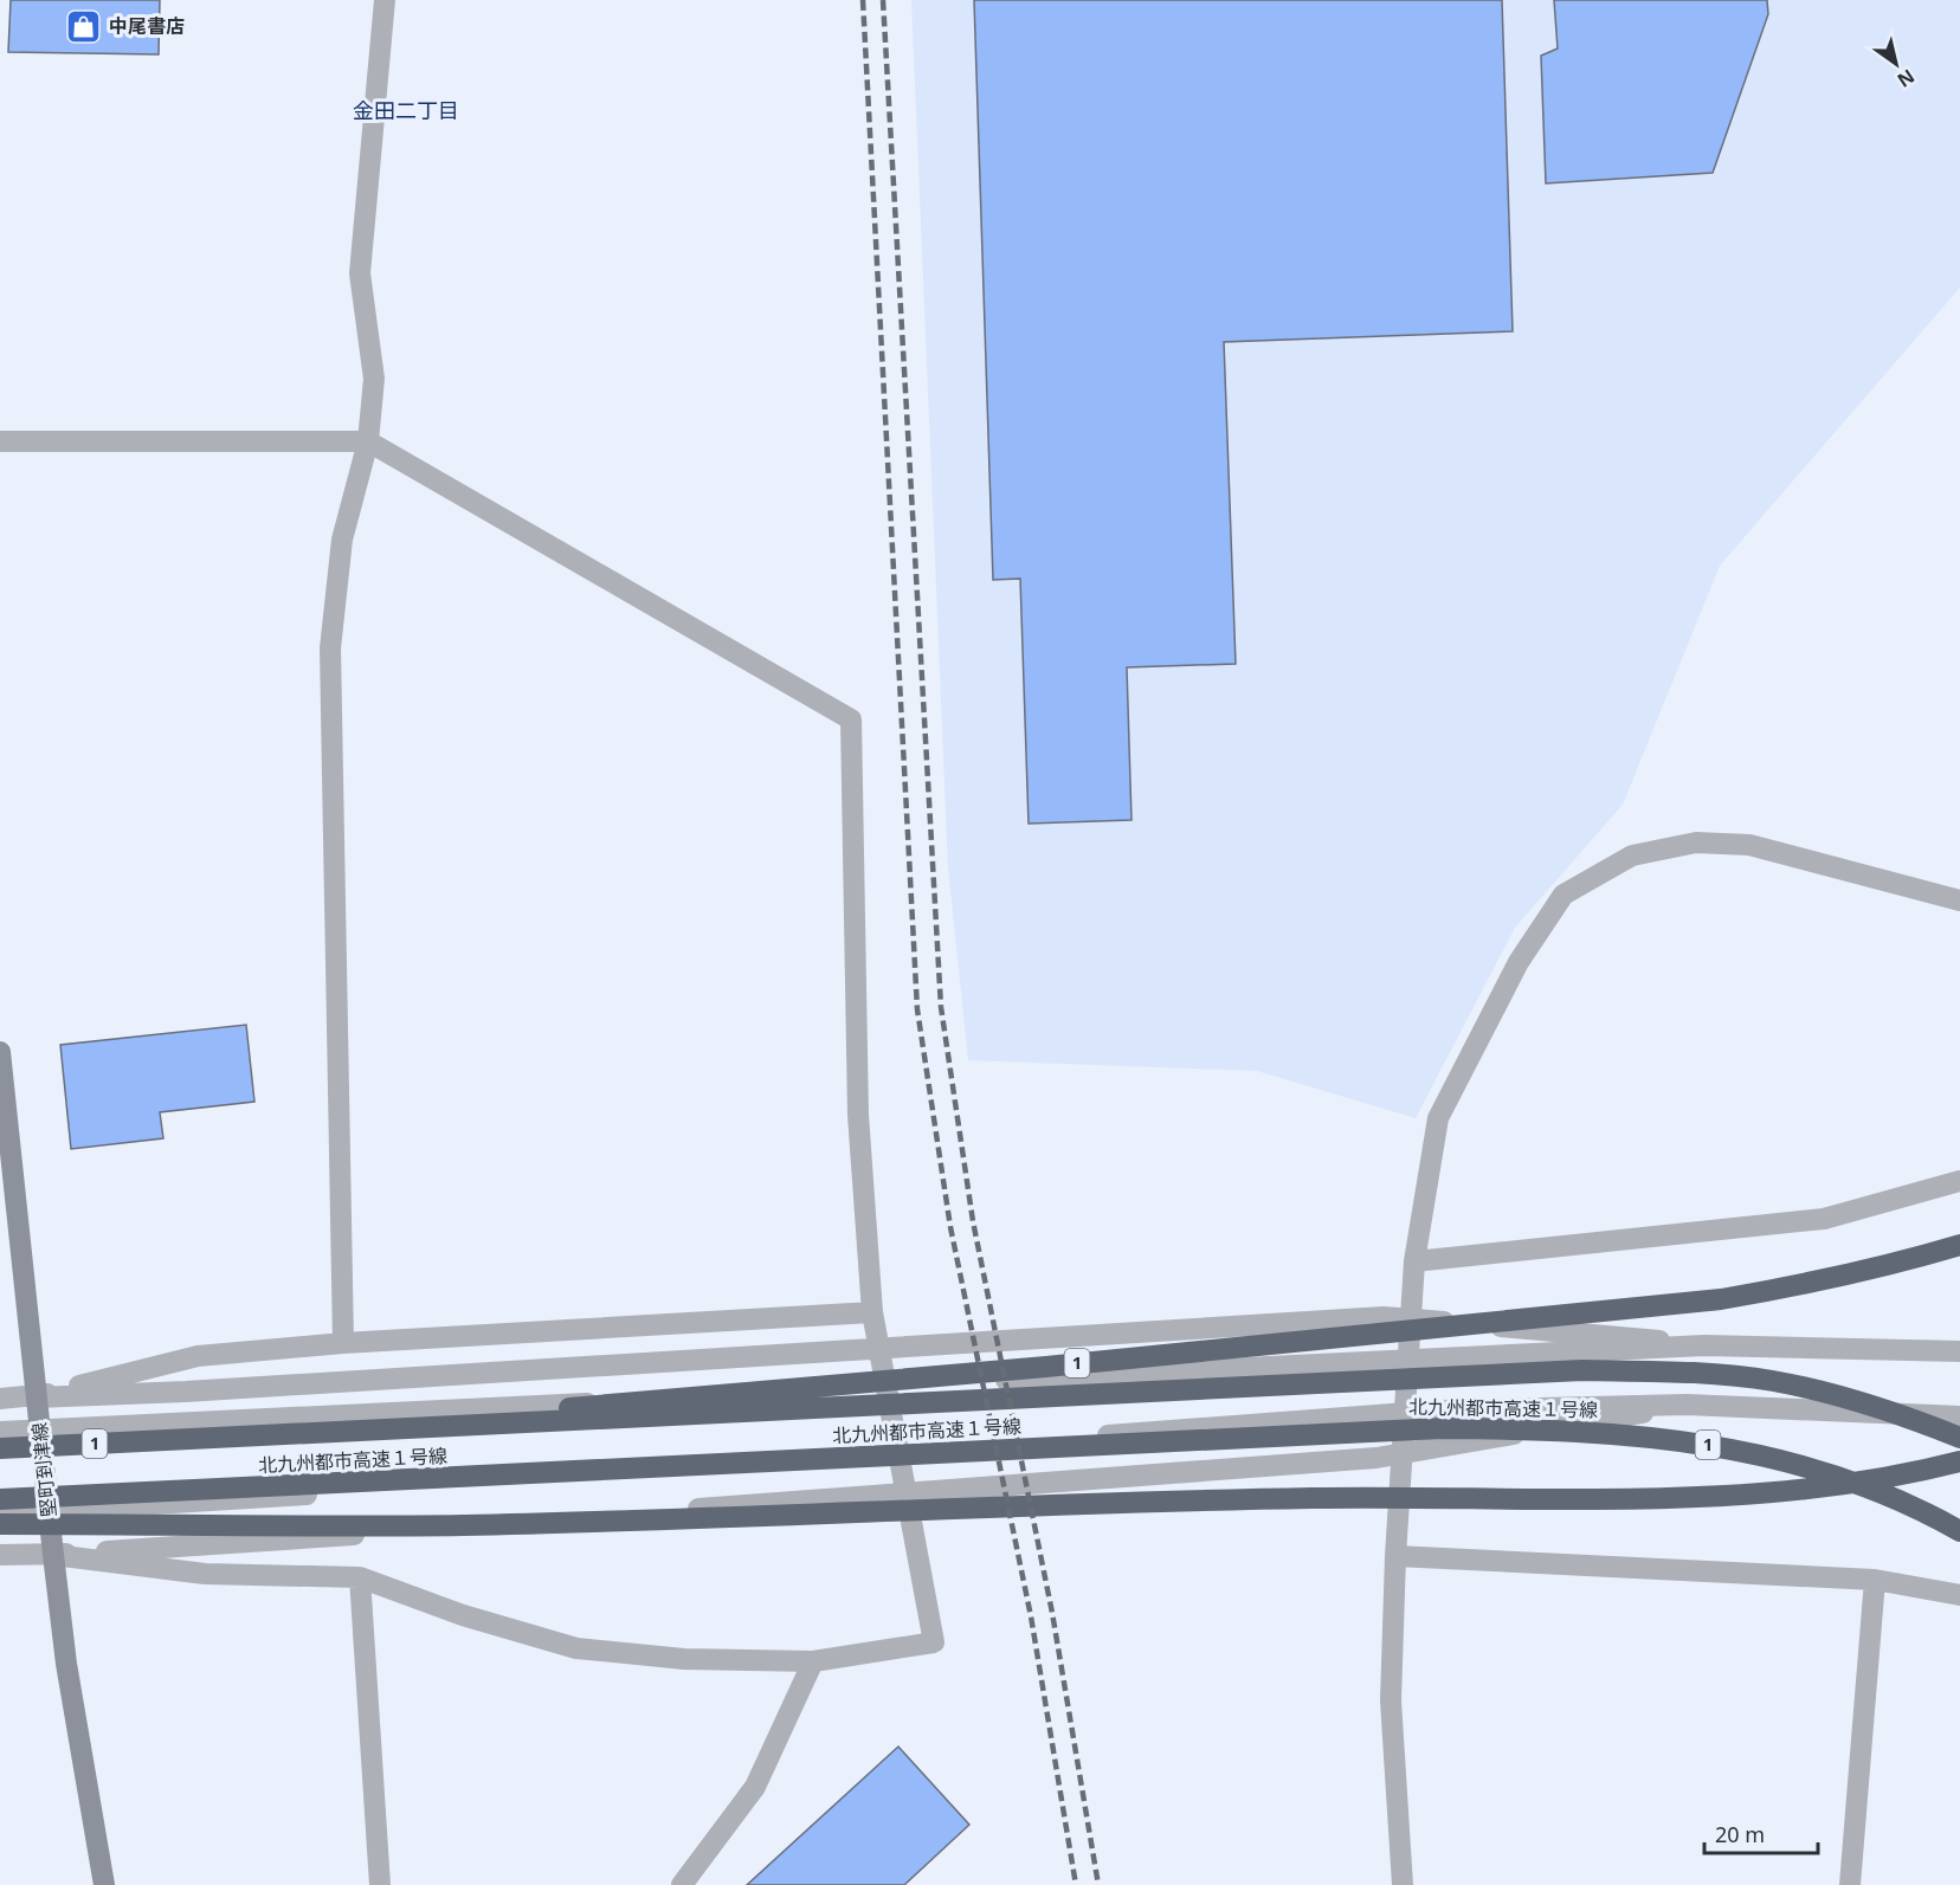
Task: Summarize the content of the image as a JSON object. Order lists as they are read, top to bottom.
{
  "streets": {
    "highway": ["1", "北九州都市高速１号線"],
    "main road": ["堅町到津線"]
  },
  "districts": ["金田二丁目"],
  "places": {
    "shop": ["中尾書店"]
  },
  "scale_bar": "20 m",
  "north": "bottom right"
}
